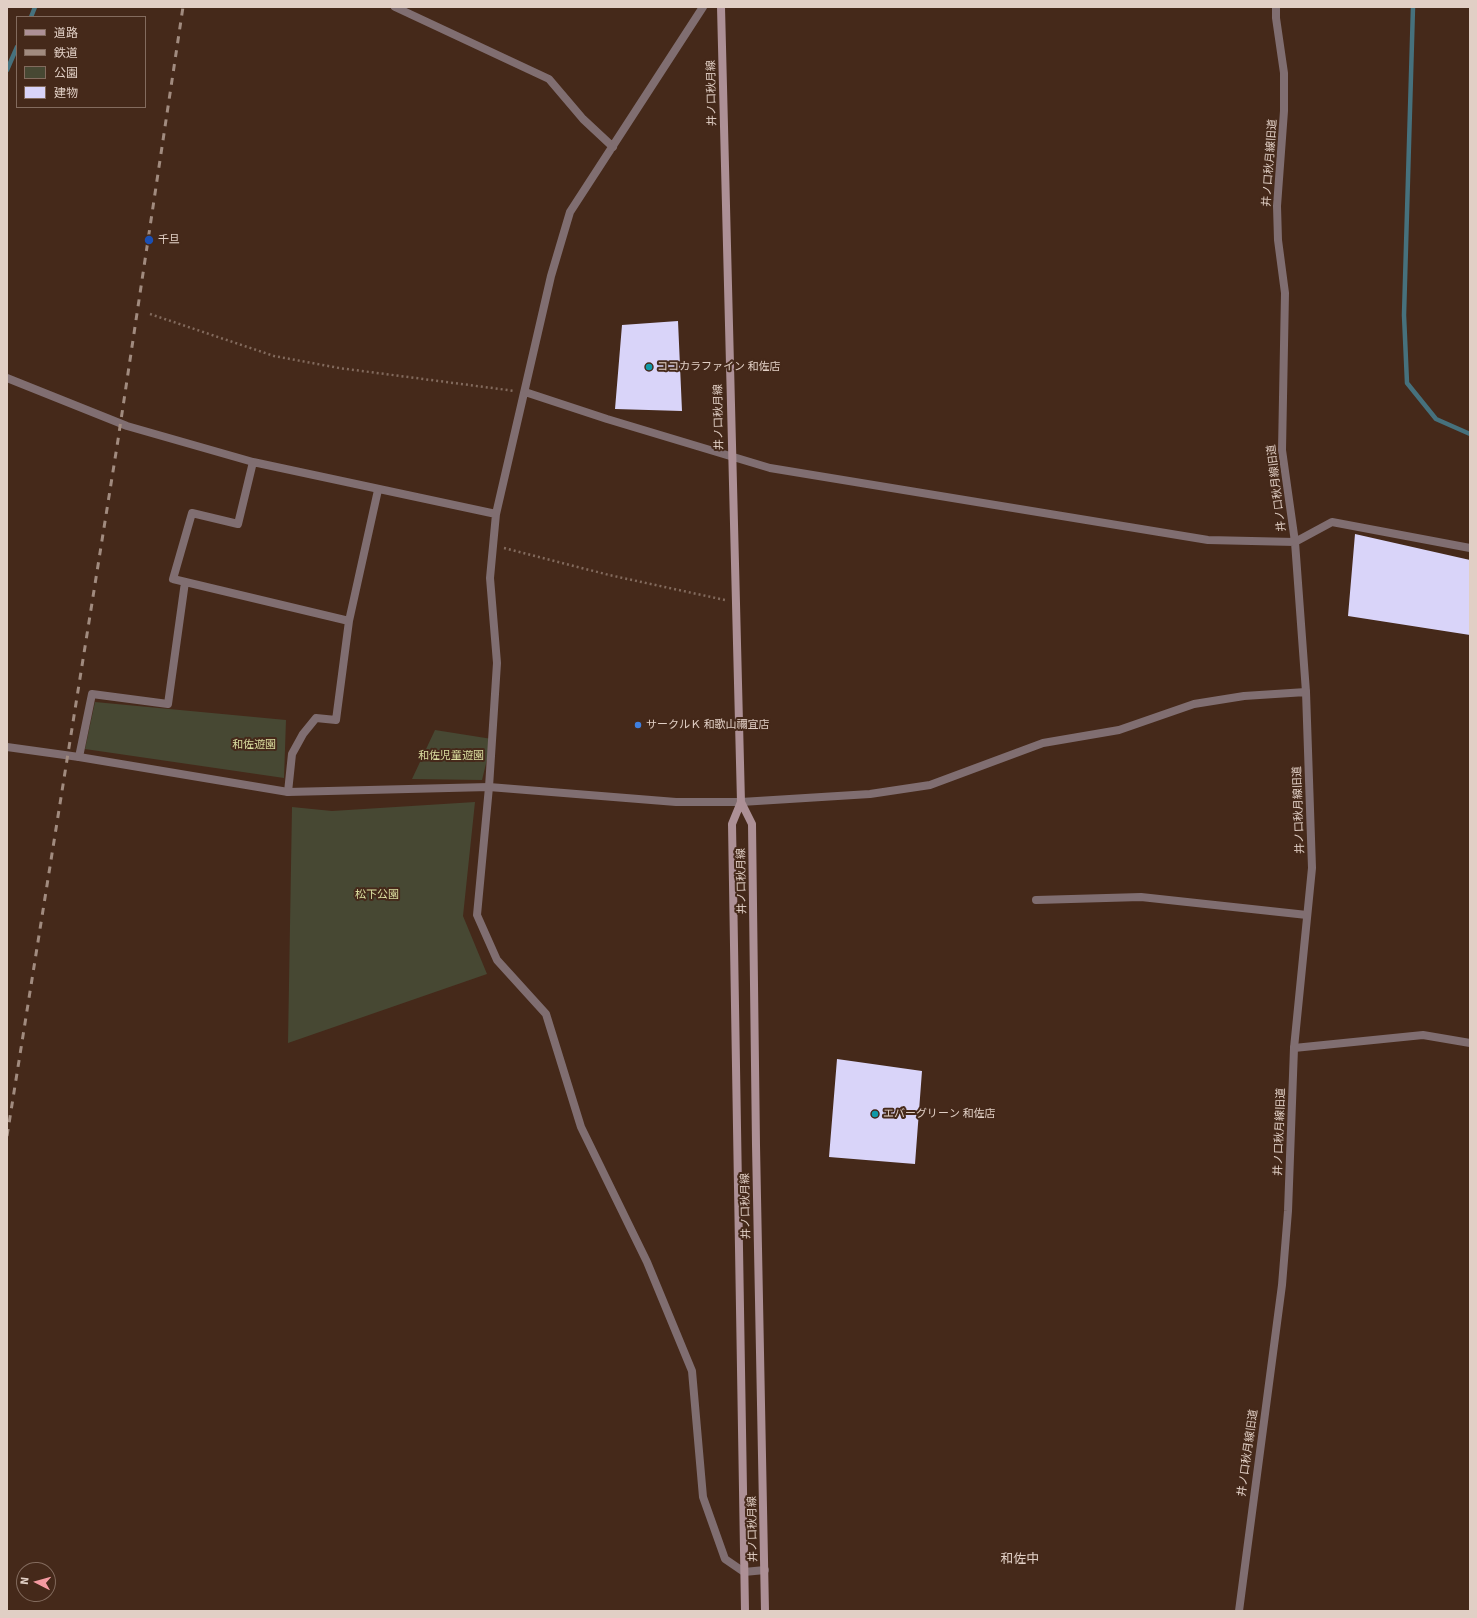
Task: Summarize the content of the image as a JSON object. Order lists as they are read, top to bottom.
{
  "streets": {
    "main road": ["井ノ口秋月線"],
    "street": ["井ノ口秋月線旧道"]
  },
  "districts": ["和佐中"],
  "parks": ["和佐遊園", "和佐児童遊園", "松下公園"],
  "places": [
    "千旦",
    "ココカラファイン 和佐店",
    "サークルＫ 和歌山禰宜店",
    "エバーグリーン 和佐店"
  ],
  "legend": [
    "道路",
    "鉄道",
    "公園",
    "建物"
  ],
  "north": "left"
}
